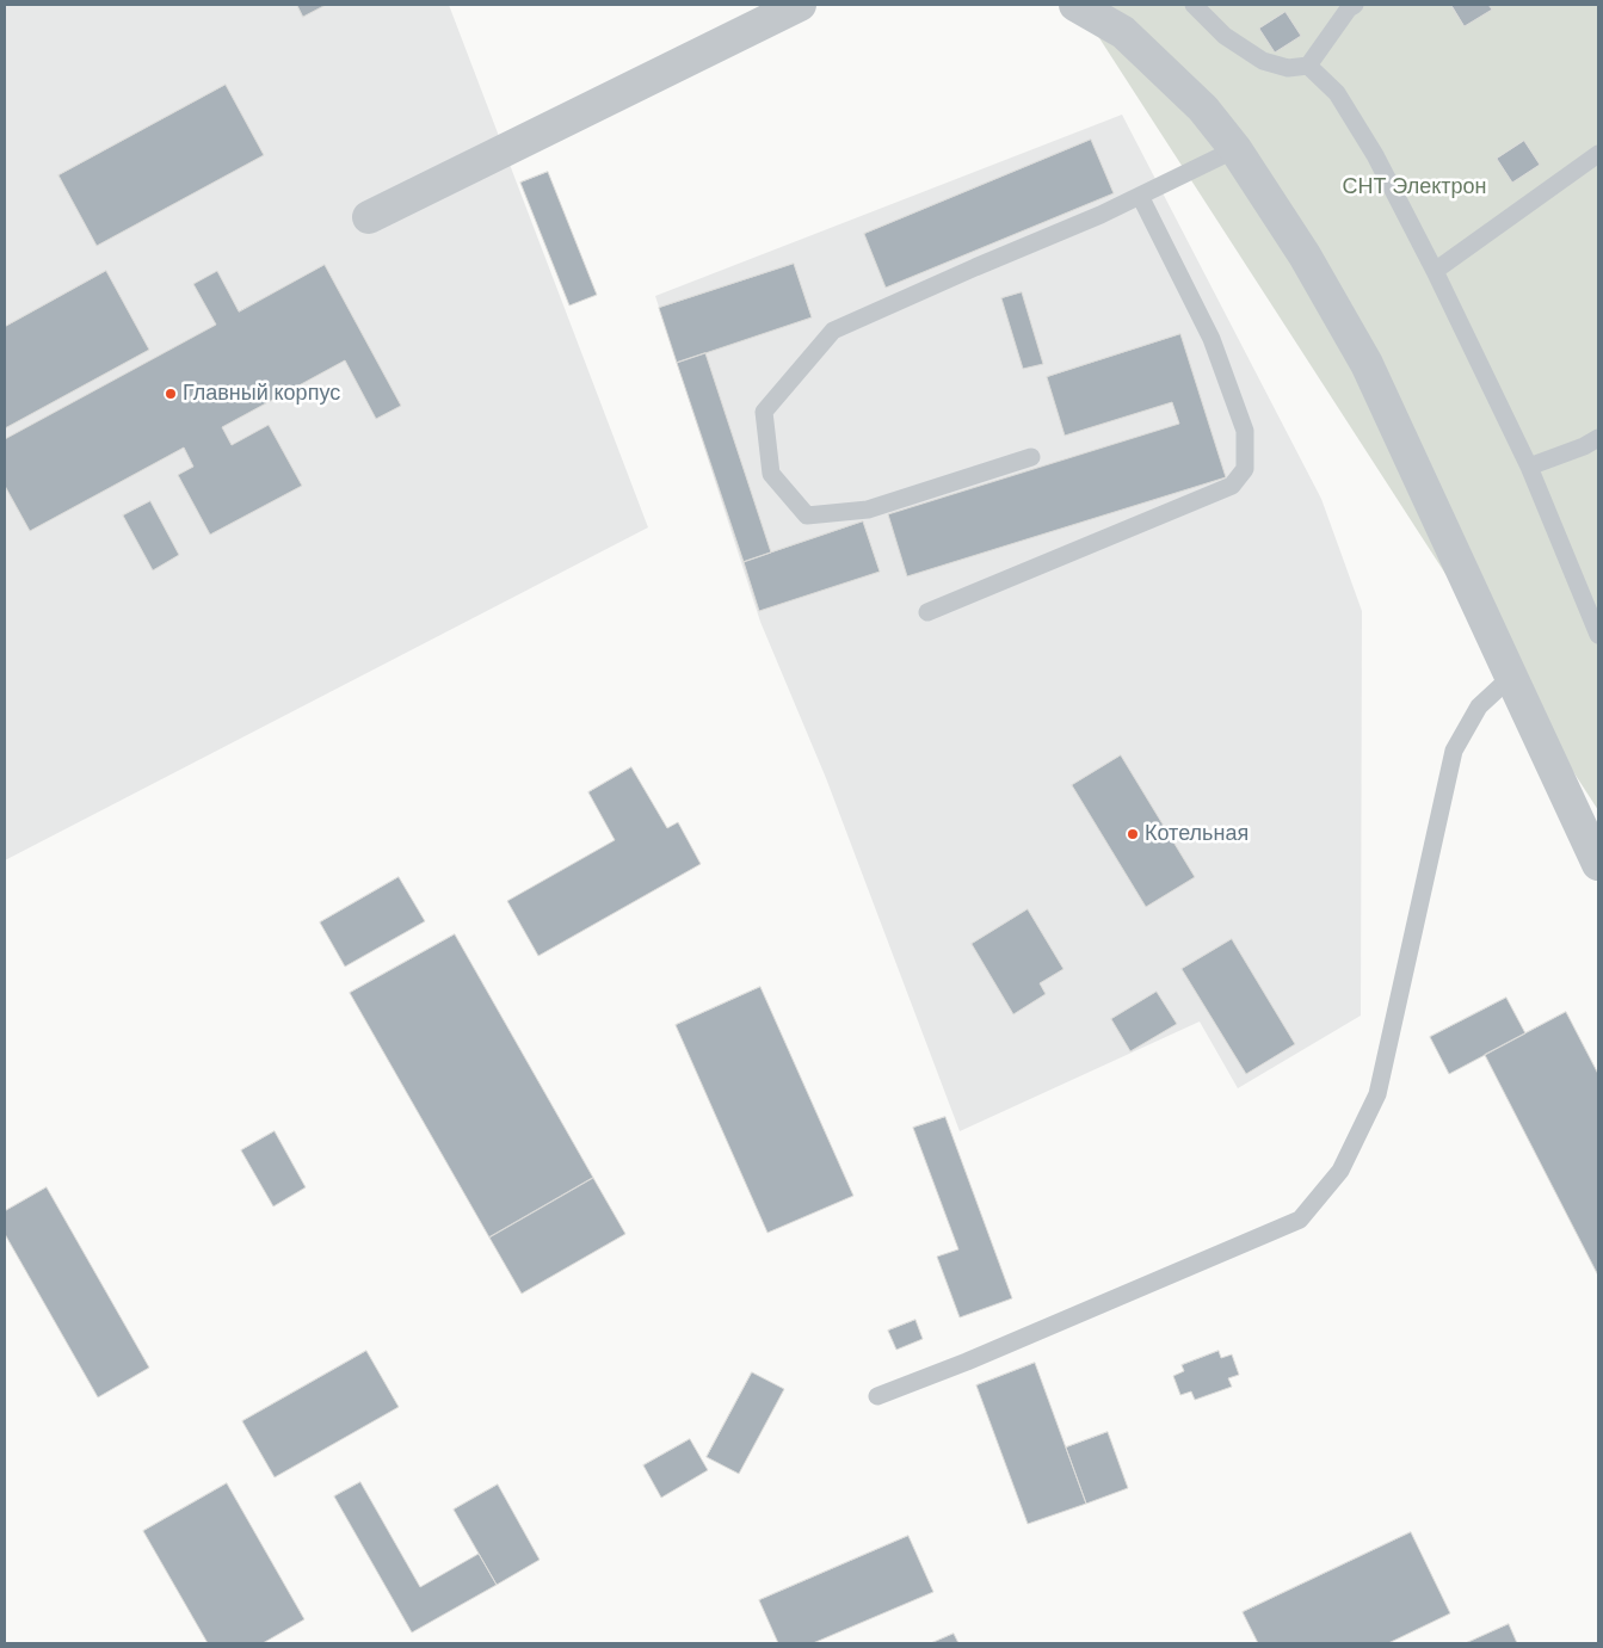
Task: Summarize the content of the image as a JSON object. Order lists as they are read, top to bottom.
{
  "parks": ["СНТ Электрон"],
  "places": ["Главный корпус", "Котельная"]
}
